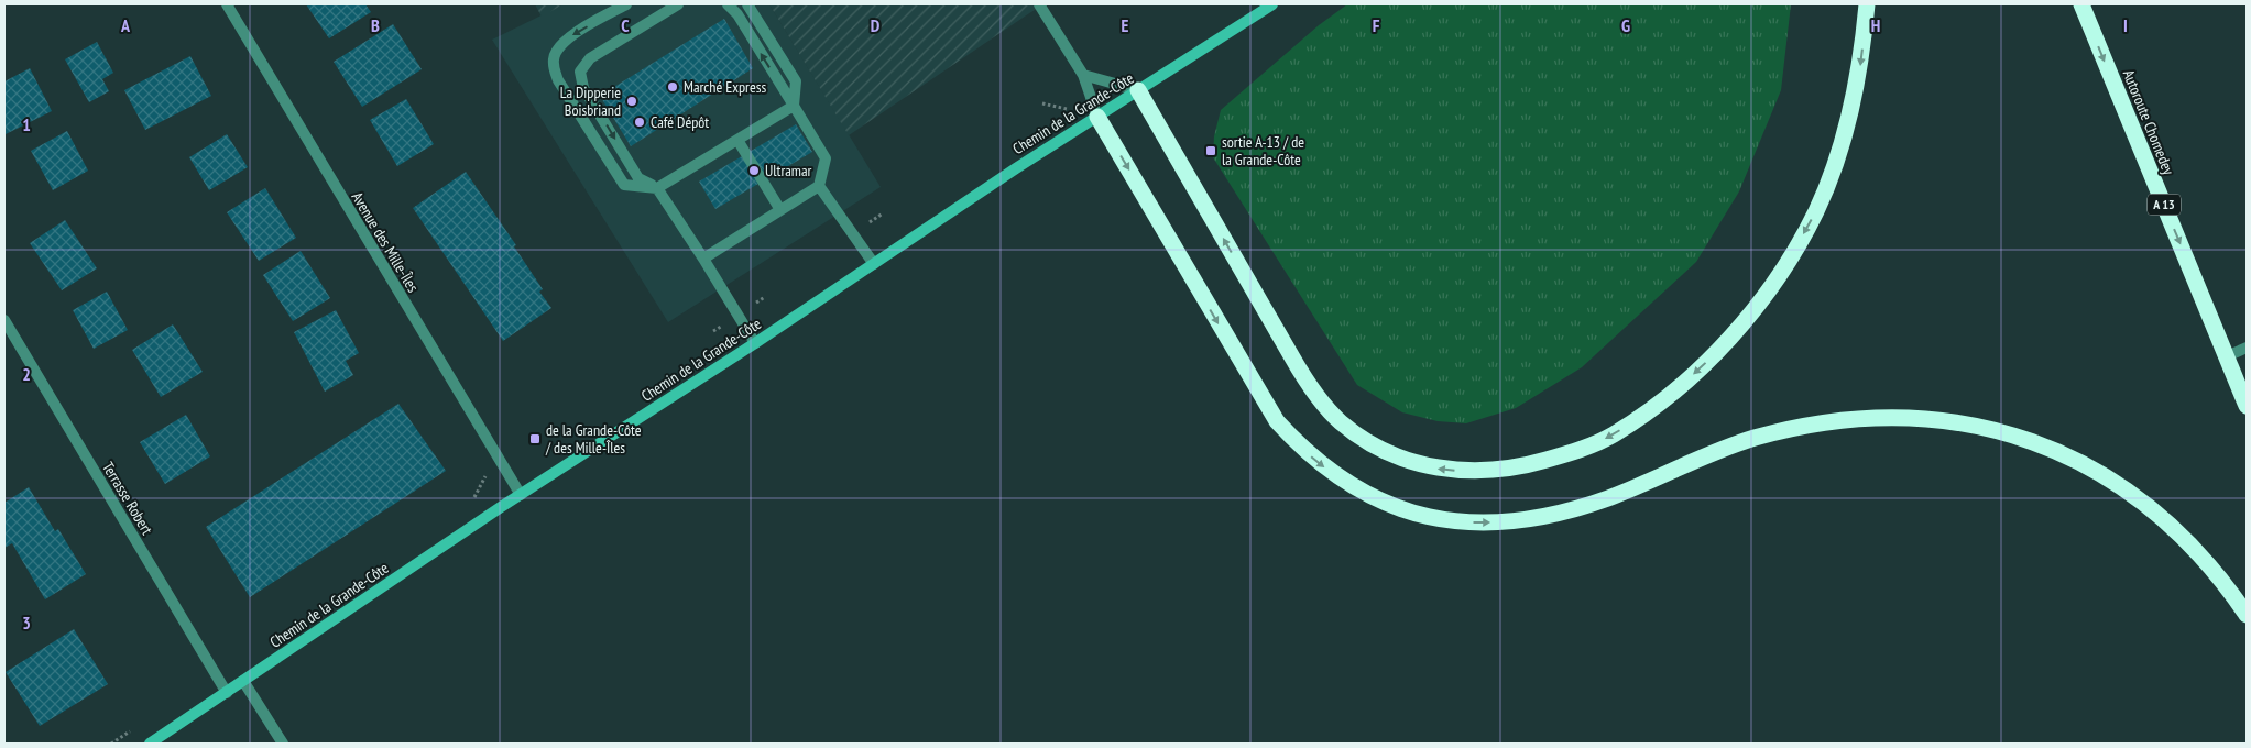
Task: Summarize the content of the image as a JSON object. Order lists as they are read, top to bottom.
{
  "streets": {
    "highway": ["Autoroute Chomedey", "A 13"],
    "main road": ["Chemin de la Grande-Côte"],
    "street": ["Avenue des Mille-Îles", "Terrasse Robert"]
  },
  "crossings": [
    ["Chemin de la Grande-Côte", "Avenue des Mille-Îles"],
    ["Chemin de la Grande-Côte", "Terrasse Robert"]
  ],
  "one_way": ["Autoroute Chomedey"],
  "places": {
    "other": [
      "Marché Express",
      "La Dipperie Boisbriand",
      "Café Dépôt",
      "Ultramar"
    ],
    "transit": ["sortie A-13 / de la Grande-Côte", "de la Grande-Côte / des Mille-Îles"]
  },
  "grid": {
    "columns": [
      "A",
      "B",
      "C",
      "D",
      "E",
      "F",
      "G",
      "H",
      "I"
    ],
    "rows": ["1", "2", "3"]
  }
}
